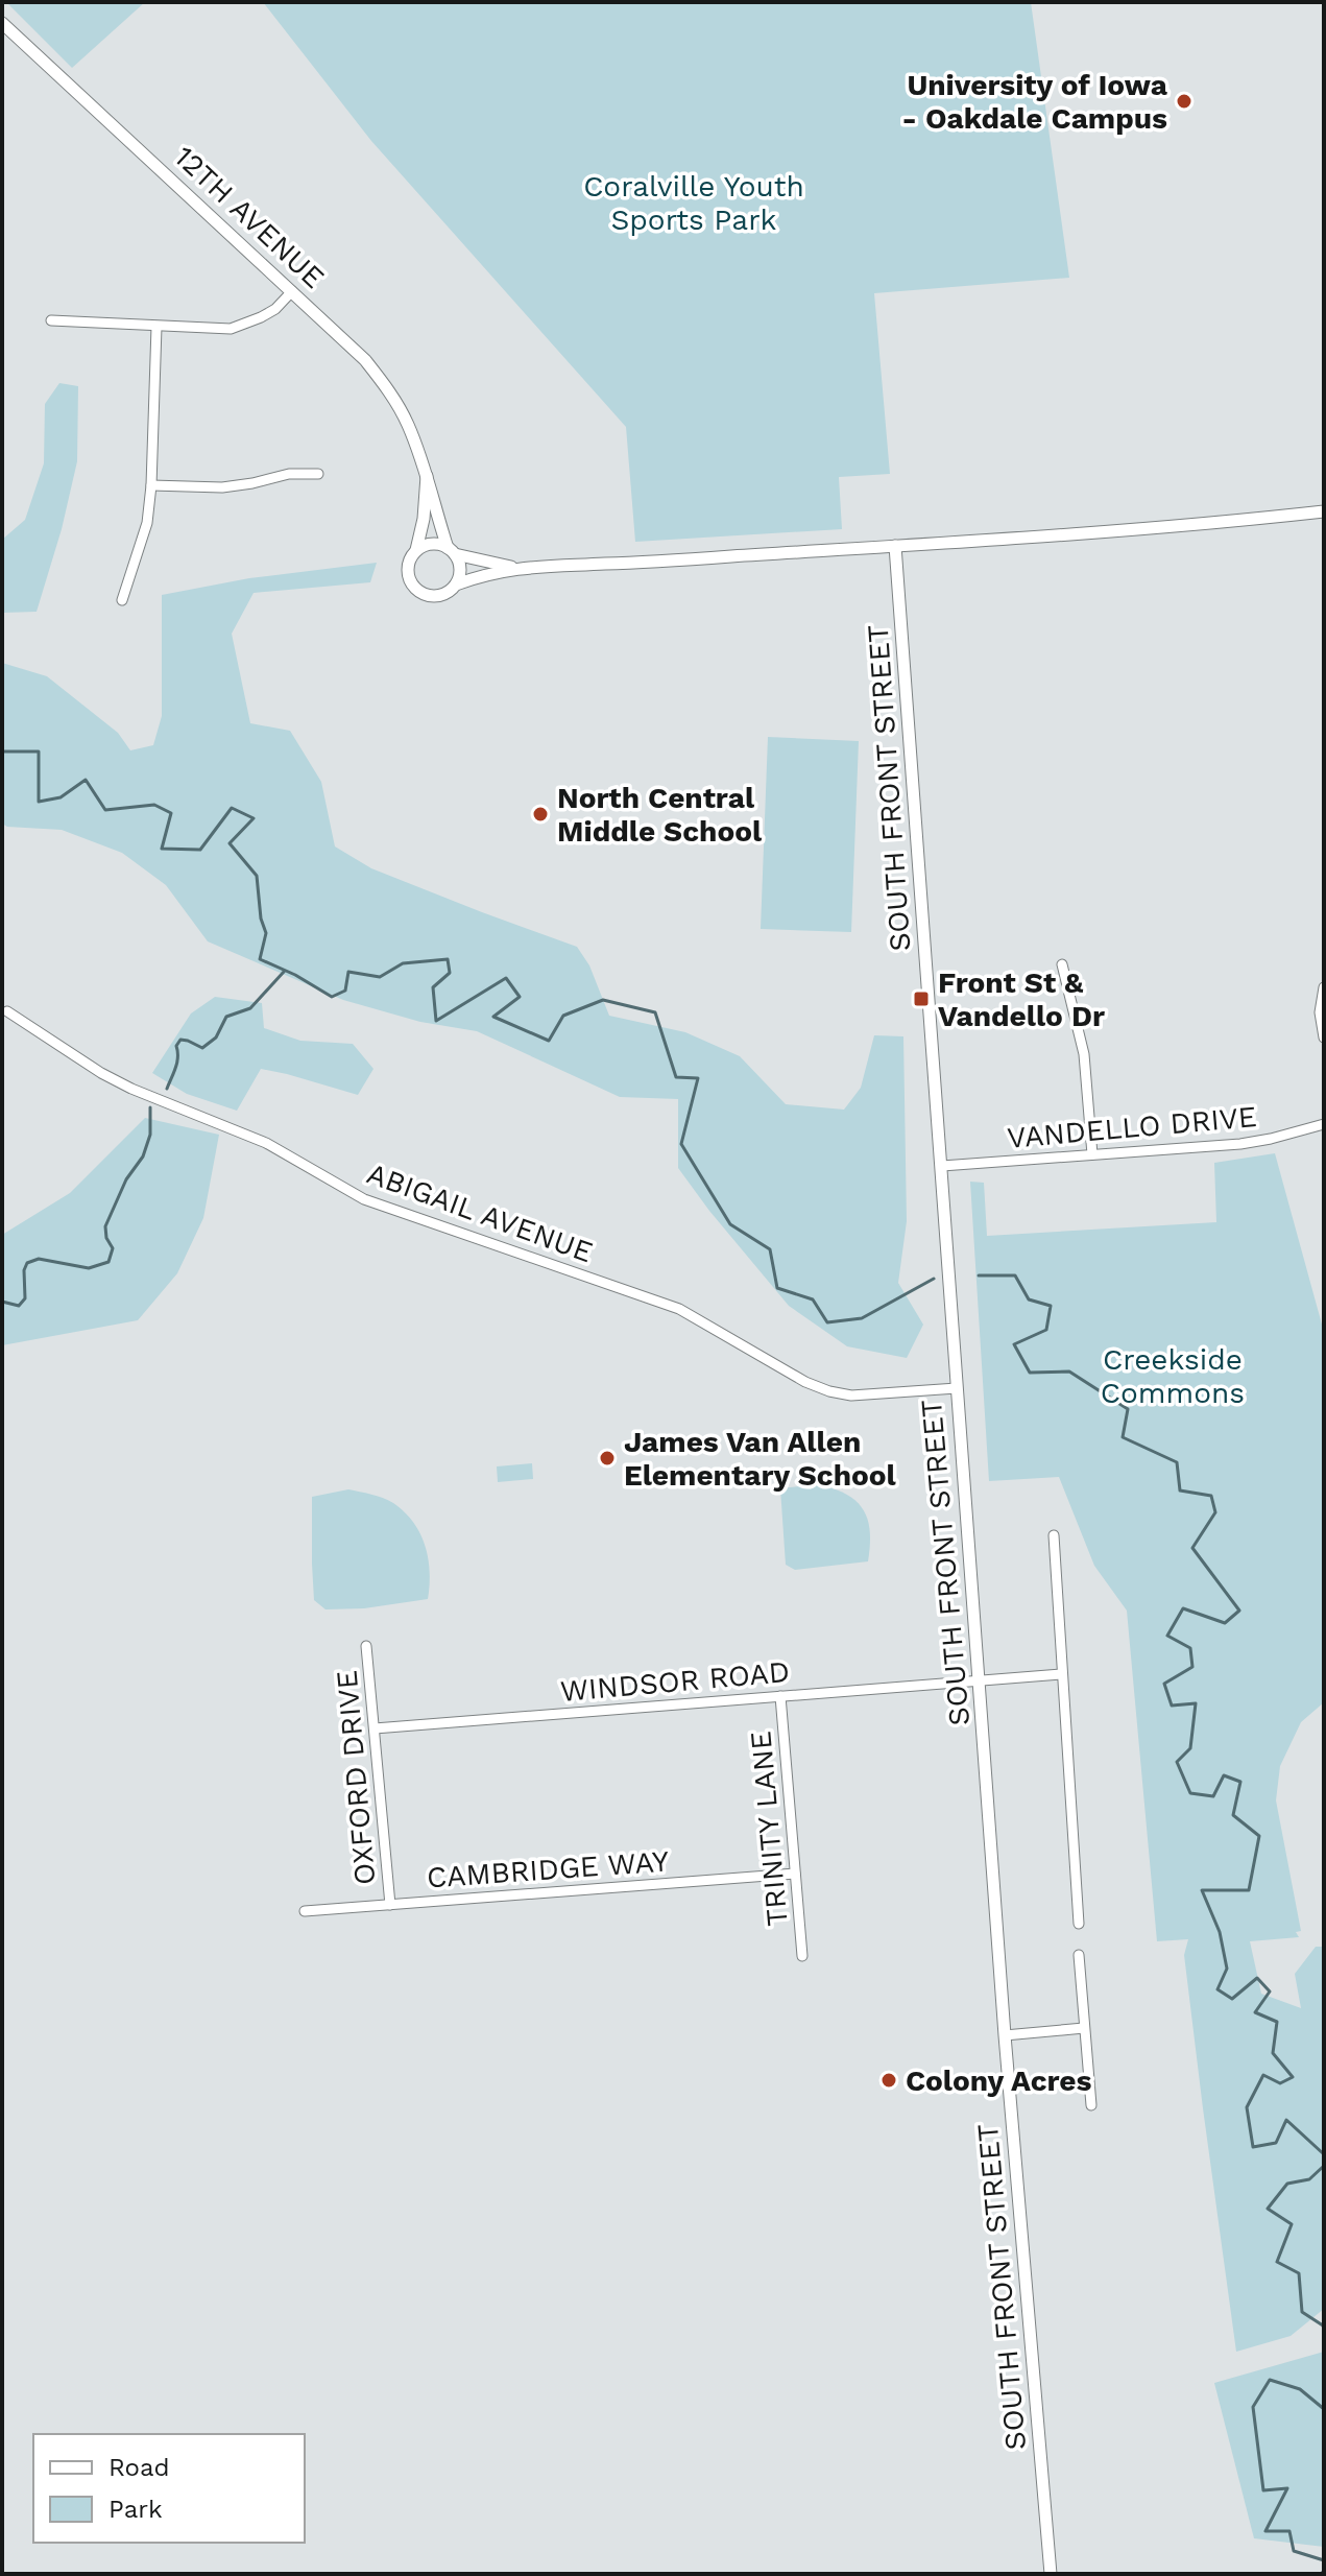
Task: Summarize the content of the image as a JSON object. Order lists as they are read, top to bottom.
{
  "streets": {
    "street": [
      "12TH AVENUE",
      "SOUTH FRONT STREET",
      "VANDELLO DRIVE",
      "ABIGAIL AVENUE",
      "WINDSOR ROAD",
      "OXFORD DRIVE",
      "TRINITY LANE",
      "CAMBRIDGE WAY"
    ]
  },
  "crossings": [
    ["SOUTH FRONT STREET", "VANDELLO DRIVE"],
    ["SOUTH FRONT STREET", "ABIGAIL AVENUE"],
    ["SOUTH FRONT STREET", "WINDSOR ROAD"],
    ["WINDSOR ROAD", "OXFORD DRIVE"],
    ["WINDSOR ROAD", "TRINITY LANE"],
    ["OXFORD DRIVE", "CAMBRIDGE WAY"],
    ["TRINITY LANE", "CAMBRIDGE WAY"]
  ],
  "parks": ["Coralville Youth Sports Park", "Creekside Commons"],
  "places": {
    "other": [
      "University of Iowa - Oakdale Campus",
      "North Central Middle School",
      "James Van Allen Elementary School",
      "Colony Acres"
    ],
    "transit": ["Front St & Vandello Dr"]
  },
  "legend": ["Road", "Park"]
}
